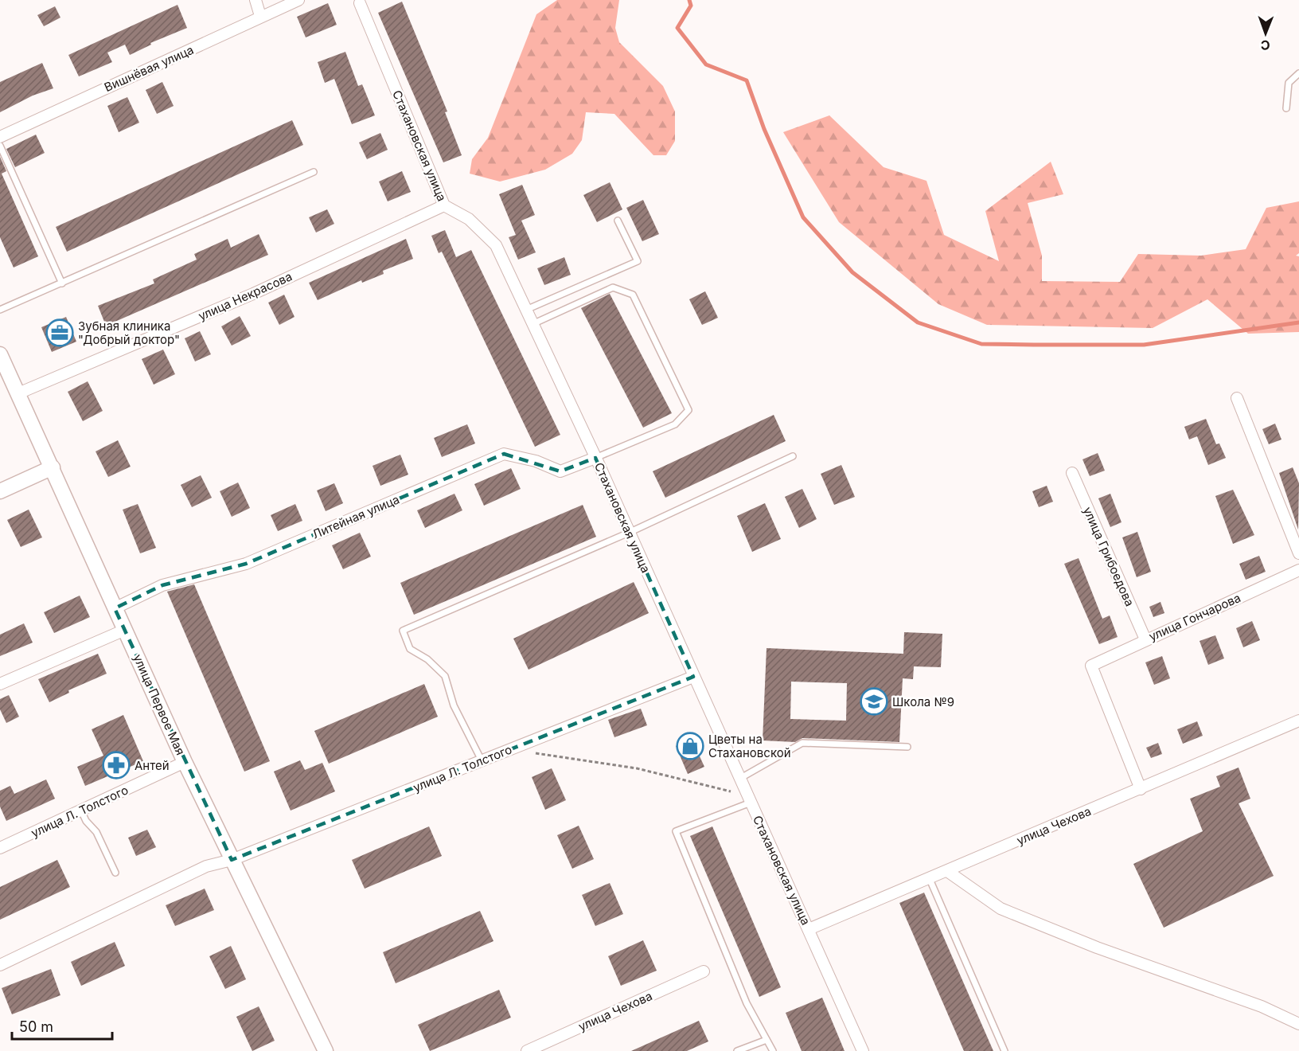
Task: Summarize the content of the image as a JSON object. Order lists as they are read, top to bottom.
{
  "streets": {
    "street": [
      "Вишнёвая улица",
      "Стахановская улица",
      "улица Некрасова",
      "Литейная улица",
      "улица Грибоедова",
      "улица Гончарова",
      "улица Первое Мая",
      "улица Л. Толстого",
      "улица Чехова"
    ]
  },
  "crossings": [
    ["Стахановская улица", "улица Некрасова"],
    ["Стахановская улица", "Литейная улица"],
    ["Стахановская улица", "улица Л. Толстого"],
    ["Стахановская улица", "улица Чехова"],
    ["улица Некрасова", "улица Первое Мая"],
    ["Литейная улица", "улица Первое Мая"],
    ["улица Грибоедова", "улица Гончарова"],
    ["улица Гончарова", "улица Чехова"],
    ["улица Первое Мая", "улица Л. Толстого"]
  ],
  "places": {
    "office": ["Зубная клиника \"Добрый доктор\""],
    "school or university": ["Школа №9"],
    "shop": ["Цветы на Стахановской"],
    "pharmacy": ["Антей"]
  },
  "scale_bar": "50 m",
  "north": "bottom"
}
